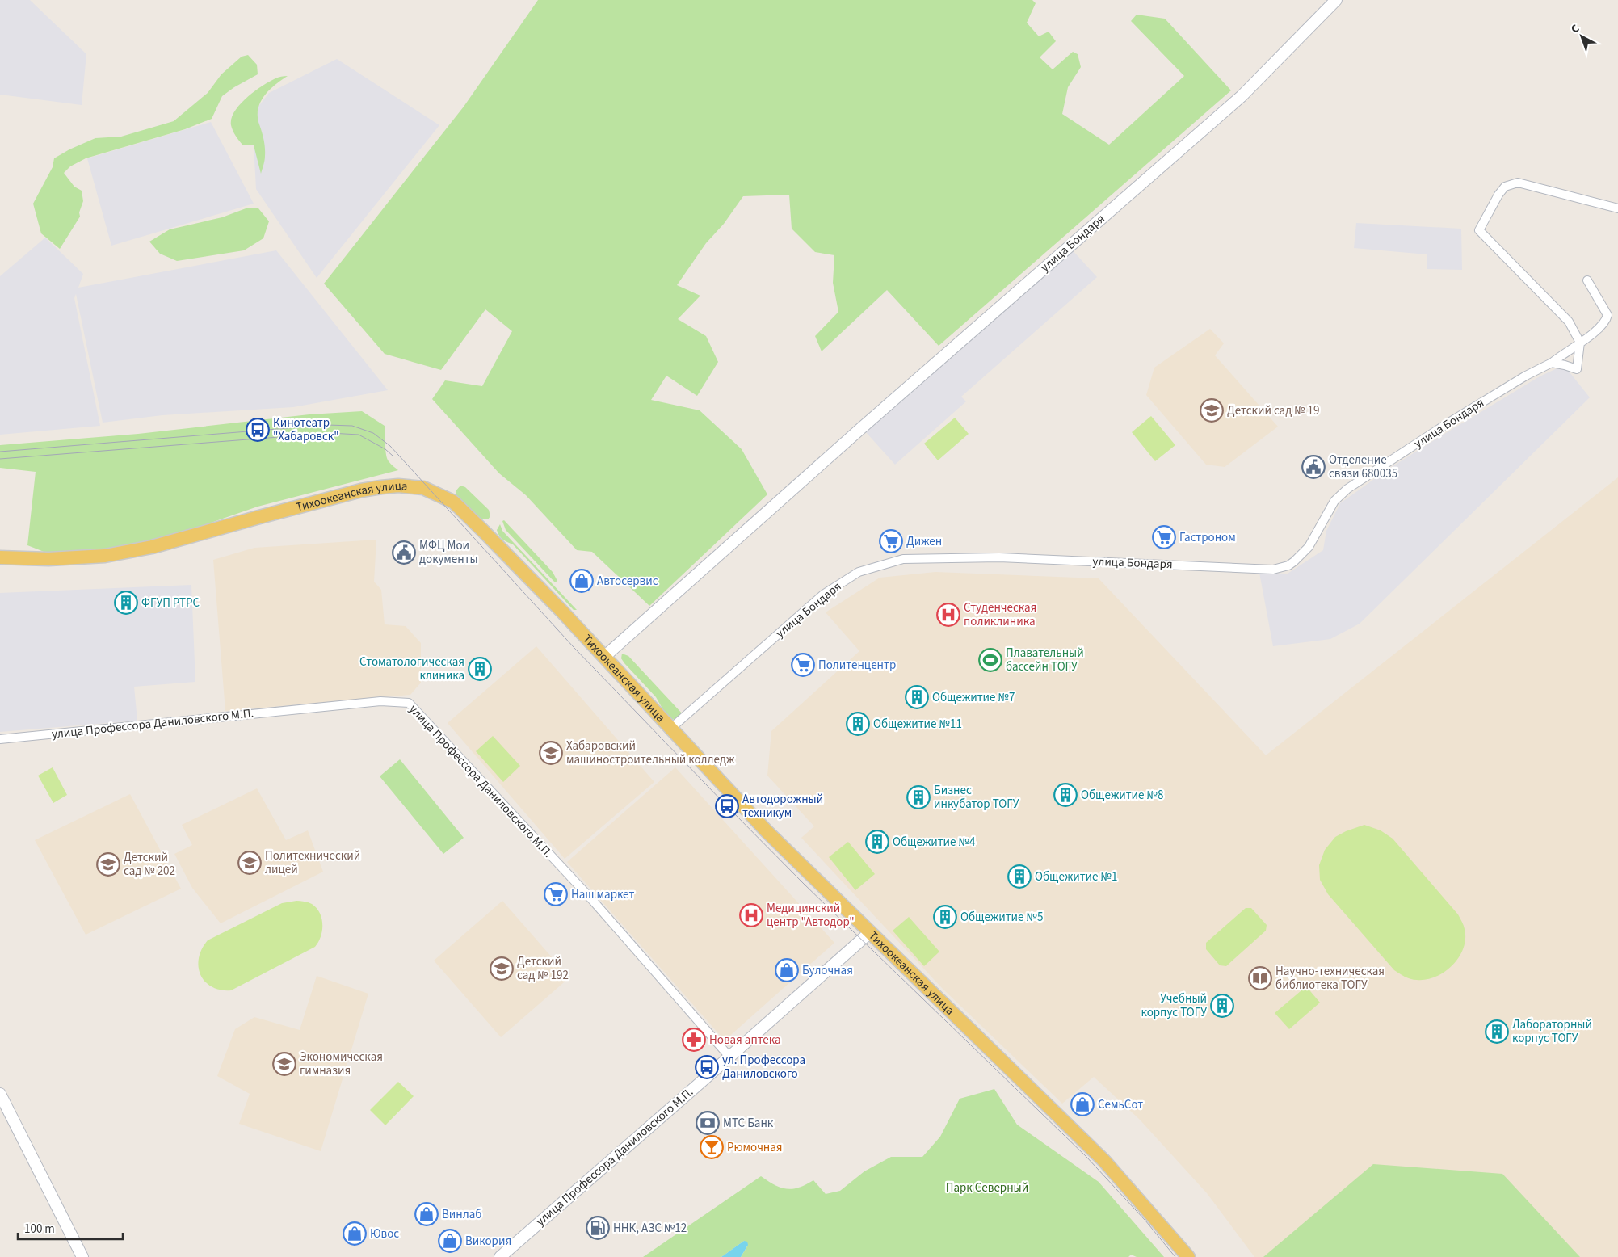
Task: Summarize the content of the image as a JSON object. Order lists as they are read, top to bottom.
{
  "streets": {
    "main road": ["улица Бондаря", "Тихоокеанская улица", "улица Профессора Даниловского М.П."]
  },
  "crossings": [
    ["улица Бондаря", "Тихоокеанская улица"],
    ["Тихоокеанская улица", "улица Профессора Даниловского М.П."]
  ],
  "parks": ["Парк Северный"],
  "places": {
    "school or university": [
      "Детский сад № 19",
      "Хабаровский машиностроительный колледж",
      "Политехнический лицей",
      "Детский сад № 202",
      "Детский сад № 192",
      "Экономическая гимназия"
    ],
    "bus stop": ["Кинотеатр \"Хабаровск\"", "Автодорожный техникум", "ул. Профессора Даниловского"],
    "public building": ["Отделение связи 680035", "МФЦ Мои документы"],
    "supermarket": [
      "Гастроном",
      "Дижен",
      "Политенцентр",
      "Наш маркет"
    ],
    "shop": [
      "Автосервис",
      "Булочная",
      "СемьСот",
      "Винлаб",
      "Ювос",
      "Викория"
    ],
    "building": [
      "ФГУП РТРС",
      "Стоматологическая клиника",
      "Общежитие №7",
      "Общежитие №11",
      "Общежитие №8",
      "Бизнес инкубатор ТОГУ",
      "Общежитие №4",
      "Общежитие №1",
      "Общежитие №5",
      "Учебный корпус ТОГУ",
      "Лабораторный корпус ТОГУ"
    ],
    "hospital": ["Студенческая поликлиника", "Медицинский центр \"Автодор\""],
    "sports": ["Плавательный бассейн ТОГУ"],
    "library": ["Научно-техническая библиотека ТОГУ"],
    "pharmacy": ["Новая аптека"],
    "bank": ["МТС Банк"],
    "bar": ["Рюмочная"],
    "fuel station": ["ННК, АЗС №12"]
  },
  "scale_bar": "100 m",
  "north": "top left"
}
